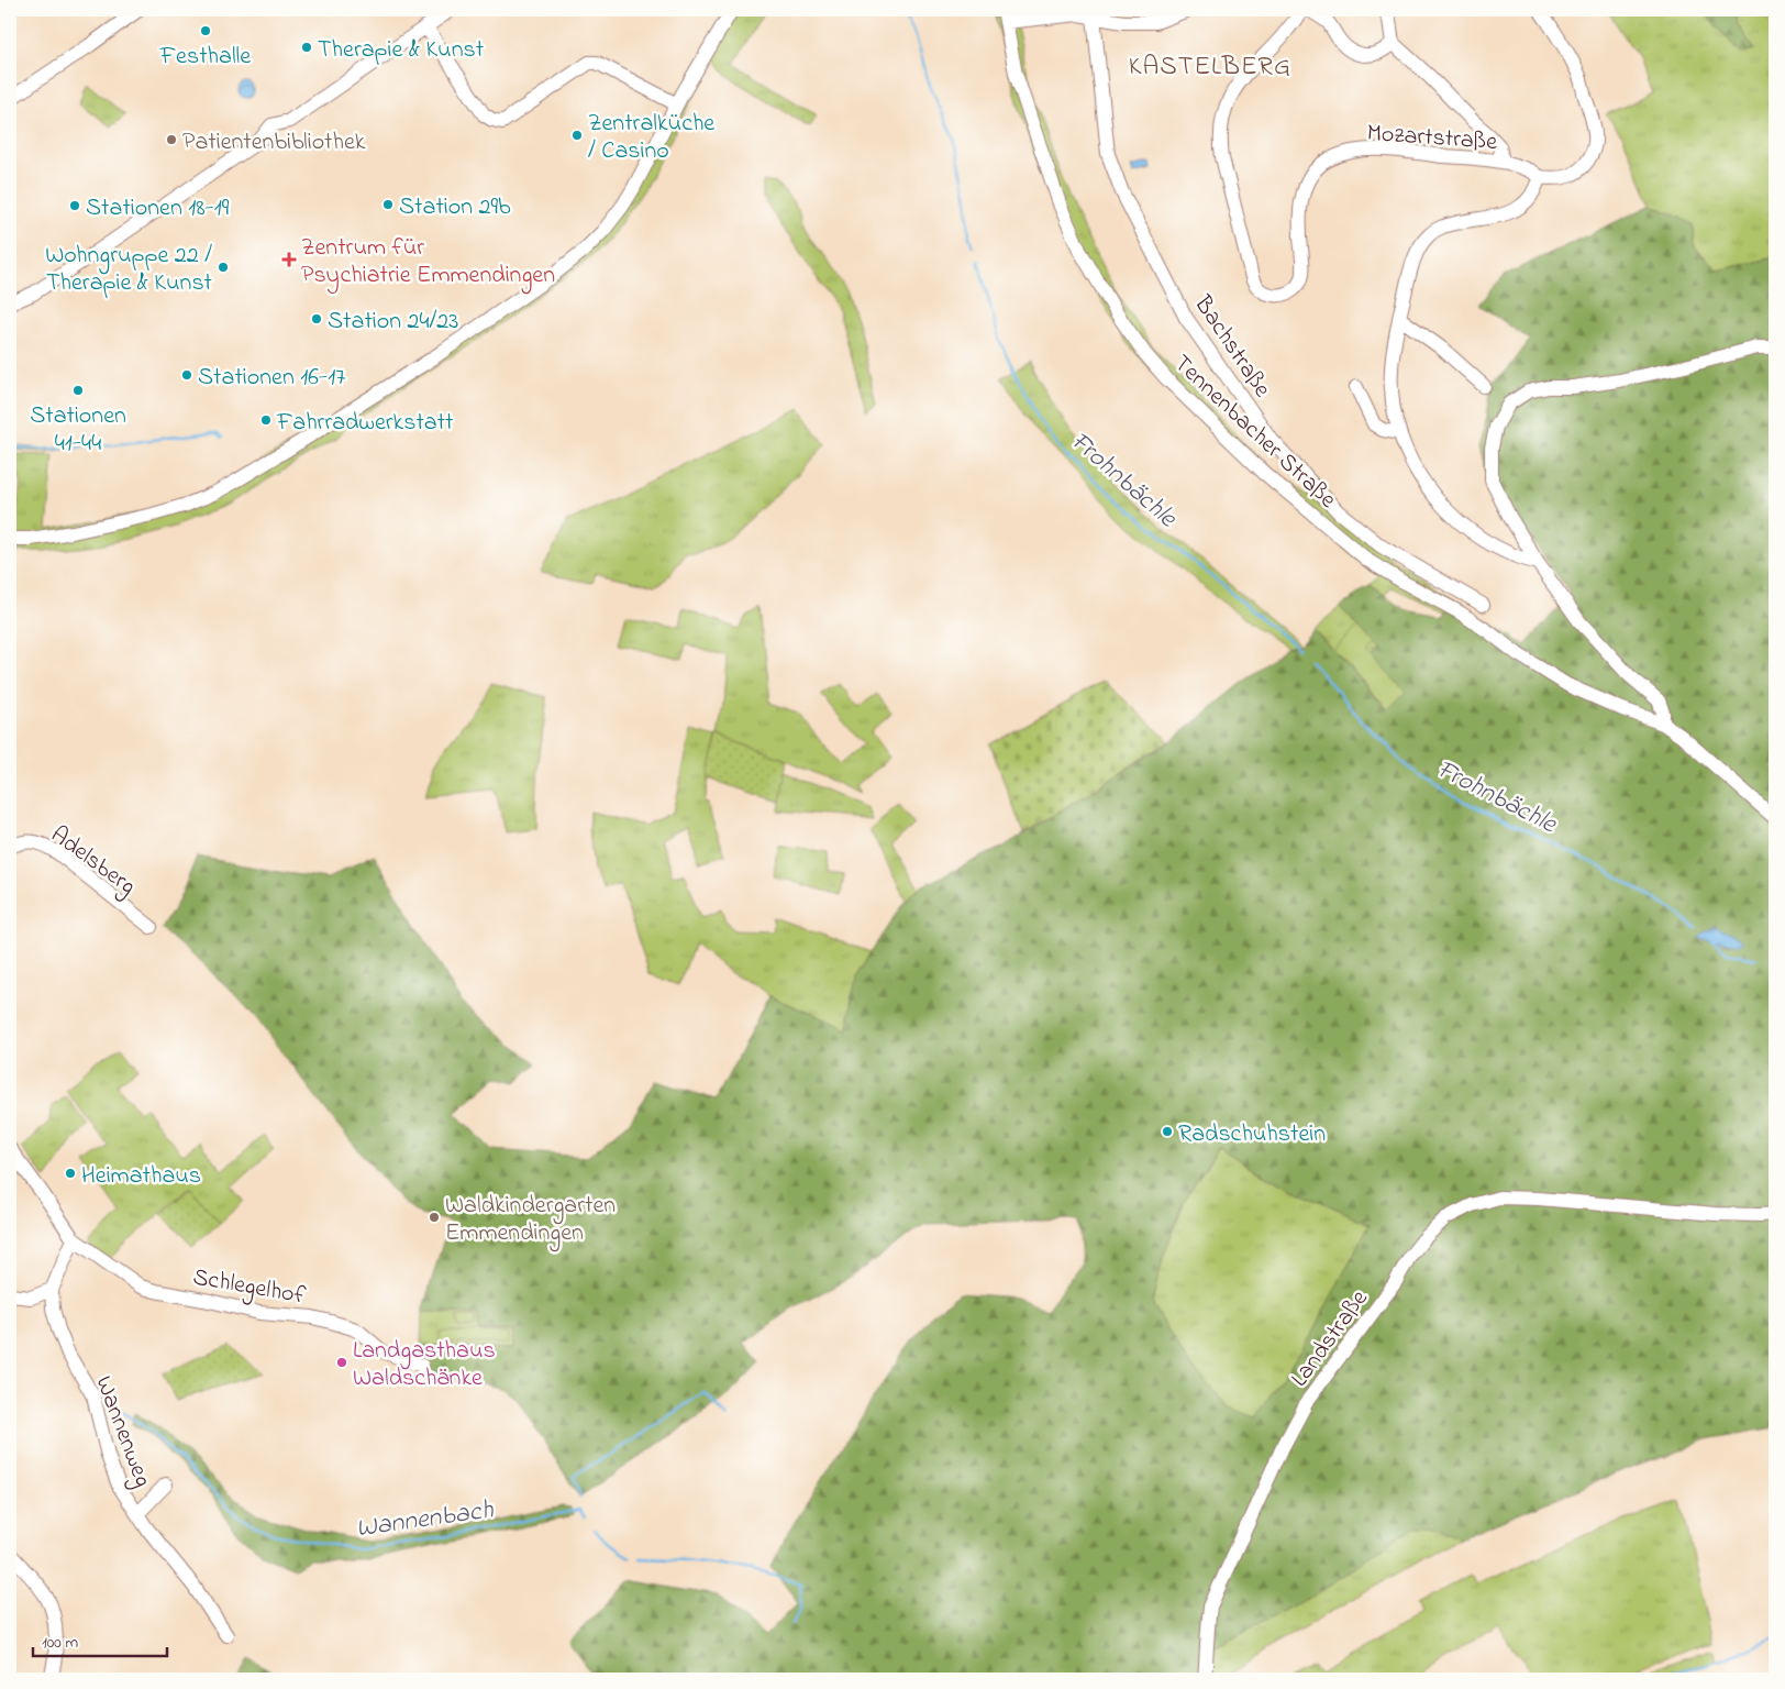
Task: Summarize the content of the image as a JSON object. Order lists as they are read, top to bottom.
{
  "streets": {
    "street": [
      "Mozartstraße",
      "Bachstraße",
      "Tennenbacher Straße",
      "Adelsberg",
      "Schlegelhof",
      "Landstraße",
      "Wannenweg"
    ]
  },
  "districts": ["KASTELBERG"],
  "water": ["Frohnbächle", "Wannenbach"],
  "places": {
    "other": [
      "Festhalle",
      "Therapie & Kunst",
      "Zentralküche / Casino",
      "Patientenbibliothek",
      "Station 29b",
      "Stationen 18-19",
      "Wohngruppe 22 / Therapie & Kunst",
      "Station 24/23",
      "Stationen 16-17",
      "Stationen 41-44",
      "Fahrradwerkstatt",
      "Radschuhstein",
      "Heimathaus",
      "Waldkindergarten Emmendingen",
      "Landgasthaus Waldschänke"
    ],
    "health": ["Zentrum für Psychiatrie Emmendingen"]
  },
  "scale_bar": "100 m"
}
